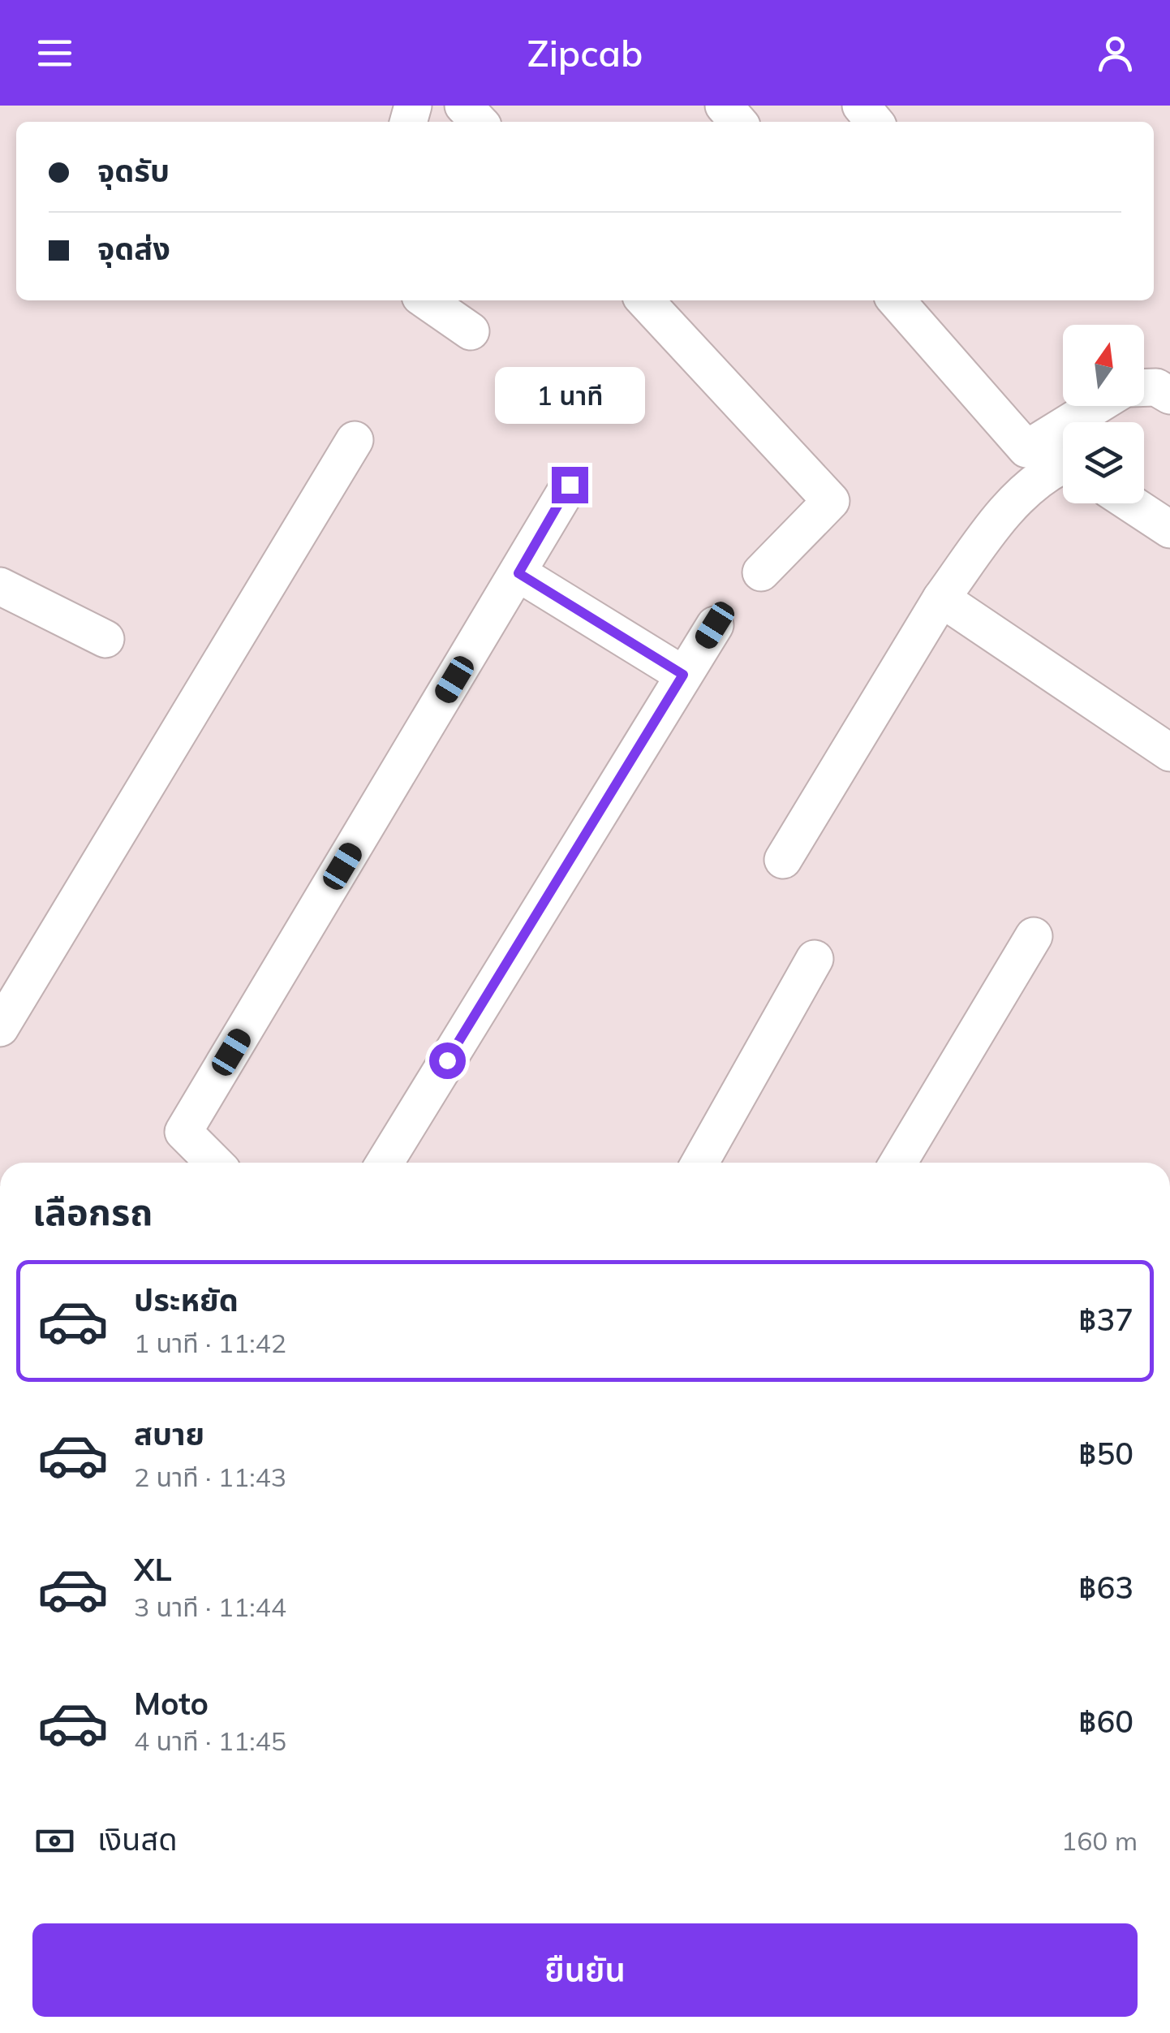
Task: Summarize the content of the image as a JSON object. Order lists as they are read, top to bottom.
{
  "north": "top",
  "page": {
    "header": "Zipcab",
    "banner": ["จุดรับ", "จุดส่ง"],
    "bubble": "1 นาที",
    "heading": "เลือกรถ",
    "list": [
      {
        "name": "ประหยัด",
        "note": "1 นาที · 11:42",
        "value": "฿37"
      },
      {
        "name": "สบาย",
        "note": "2 นาที · 11:43",
        "value": "฿50"
      },
      {
        "name": "XL",
        "note": "3 นาที · 11:44",
        "value": "฿63"
      },
      {
        "name": "Moto",
        "note": "4 นาที · 11:45",
        "value": "฿60"
      }
    ],
    "pay": ["เงินสด", "160 m"],
    "buttons": "ยืนยัน"
  }
}
